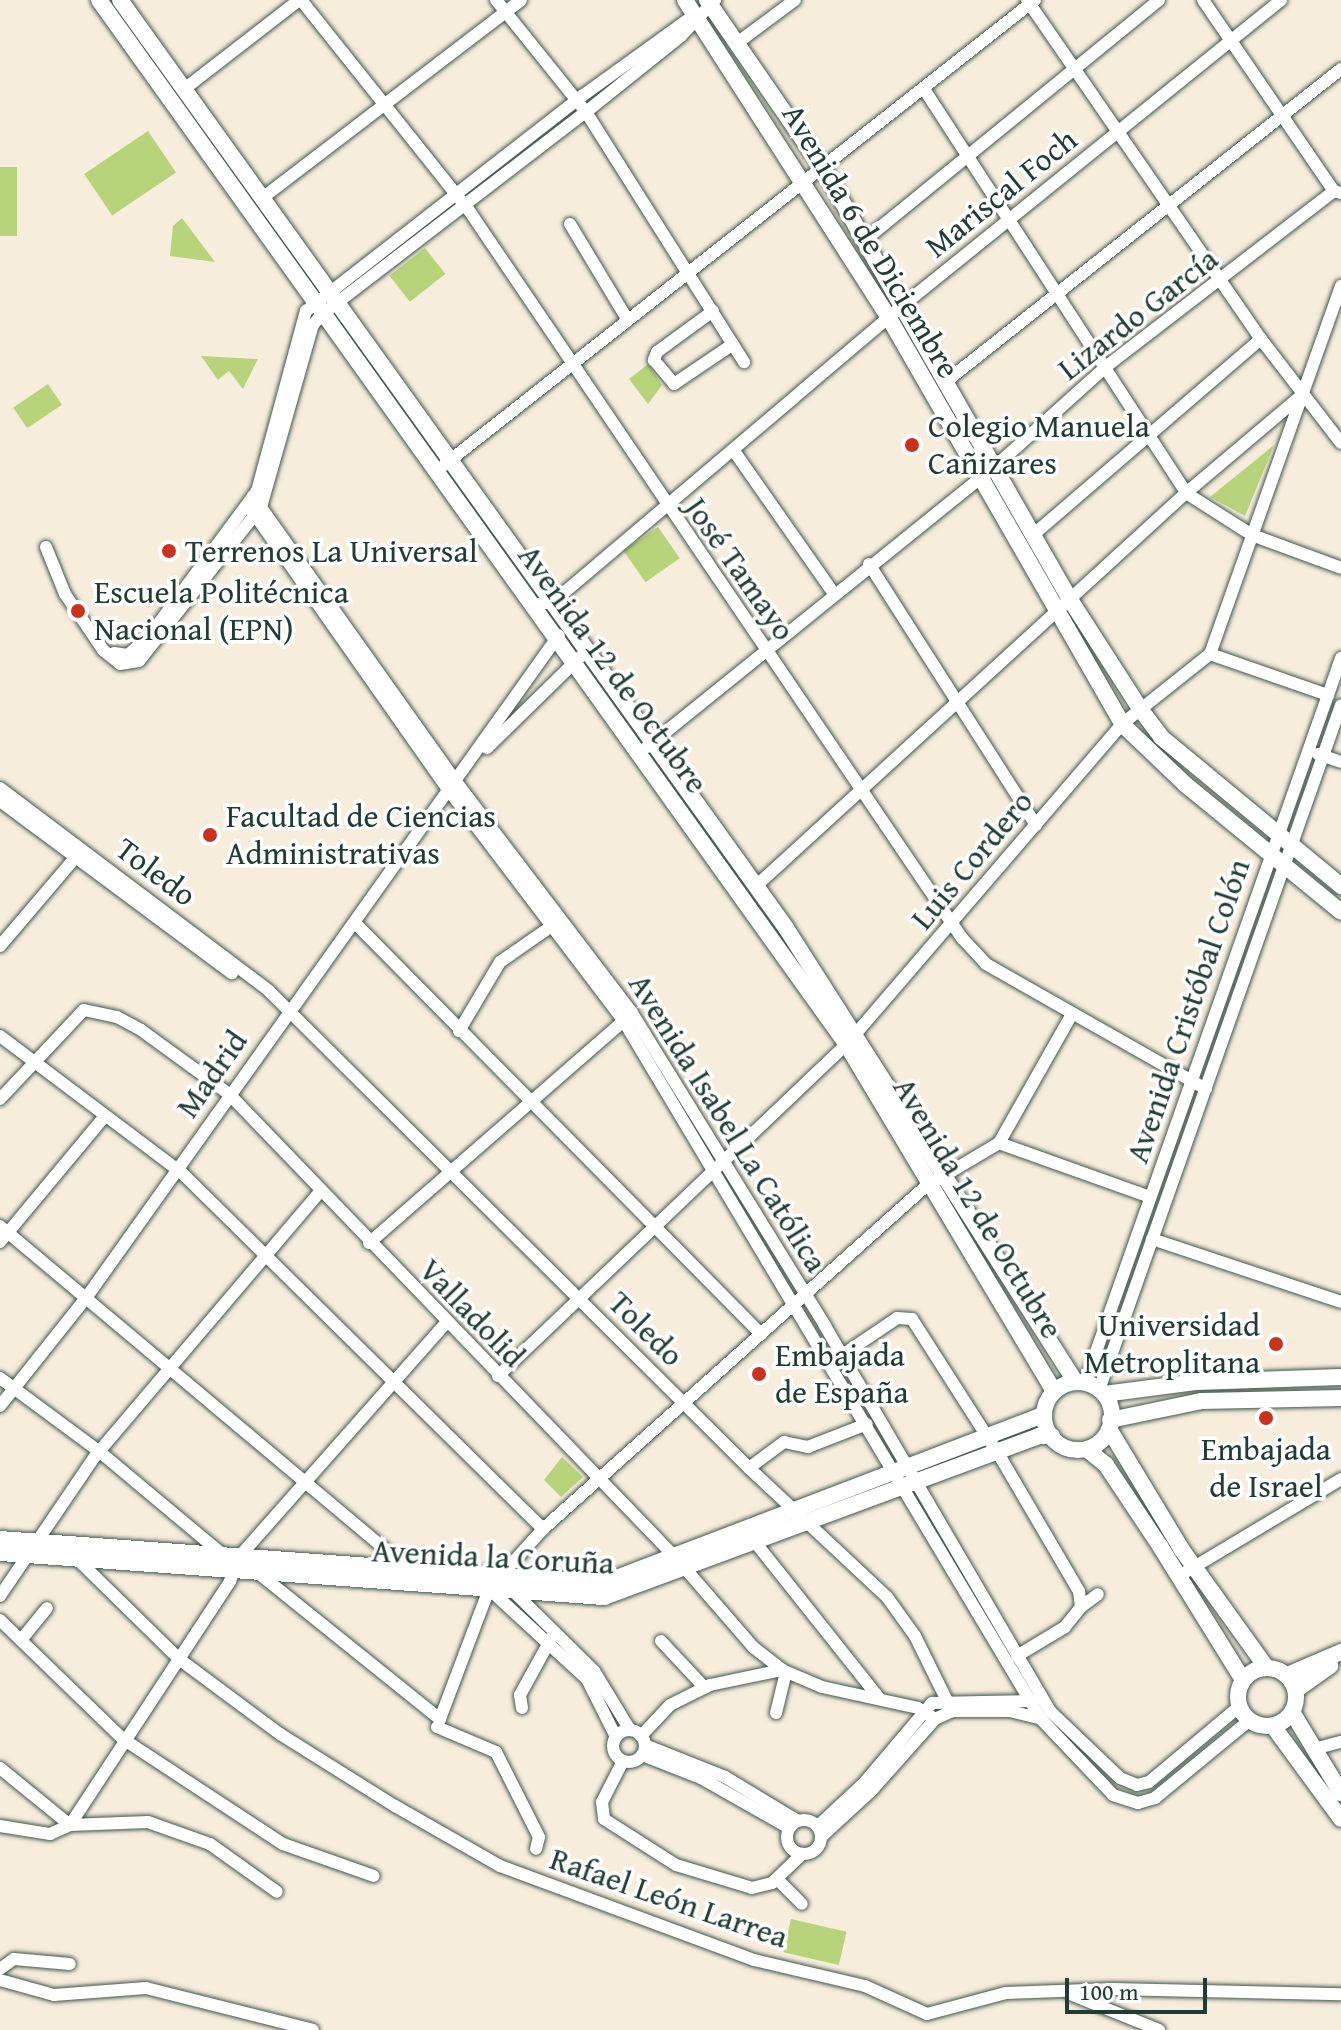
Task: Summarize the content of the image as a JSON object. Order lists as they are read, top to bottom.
{
  "streets": {
    "main road": ["Avenida 6 de Diciembre", "Avenida 12 de Octubre", "Avenida la Coruña"],
    "street": [
      "Mariscal Foch",
      "Lizardo García",
      "José Tamayo",
      "Luis Cordero",
      "Toledo",
      "Avenida Cristóbal Colón",
      "Madrid",
      "Avenida Isabel La Católica",
      "Valladolid",
      "Rafael León Larrea"
    ]
  },
  "crossings": [
    ["Mariscal Foch", "Avenida 6 de Diciembre"],
    ["Mariscal Foch", "José Tamayo"],
    ["Mariscal Foch", "Avenida 12 de Octubre"],
    ["Avenida 6 de Diciembre", "Lizardo García"],
    ["Avenida 6 de Diciembre", "Luis Cordero"],
    ["Avenida 6 de Diciembre", "Avenida Cristóbal Colón"],
    ["Lizardo García", "José Tamayo"],
    ["Lizardo García", "Avenida 12 de Octubre"],
    ["José Tamayo", "Luis Cordero"],
    ["José Tamayo", "Avenida Cristóbal Colón"],
    ["Avenida 12 de Octubre", "Luis Cordero"],
    ["Avenida 12 de Octubre", "Avenida Cristóbal Colón"],
    ["Avenida 12 de Octubre", "Madrid"],
    ["Avenida 12 de Octubre", "Avenida la Coruña"],
    ["Luis Cordero", "Toledo"],
    ["Luis Cordero", "Avenida Isabel La Católica"],
    ["Luis Cordero", "Valladolid"],
    ["Toledo", "Madrid"],
    ["Toledo", "Avenida la Coruña"],
    ["Avenida Cristóbal Colón", "Avenida la Coruña"],
    ["Madrid", "Avenida Isabel La Católica"],
    ["Madrid", "Valladolid"],
    ["Avenida Isabel La Católica", "Avenida la Coruña"],
    ["Valladolid", "Avenida la Coruña"],
    ["Avenida la Coruña", "Rafael León Larrea"]
  ],
  "places": [
    "Colegio Manuela Cañizares",
    "Terrenos La Universal",
    "Escuela Politécnica Nacional (EPN)",
    "Facultad de Ciencias Administrativas",
    "Universidad Metroplitana",
    "Embajada de España",
    "Embajada de Israel"
  ],
  "scale_bar": "100 m"
}
